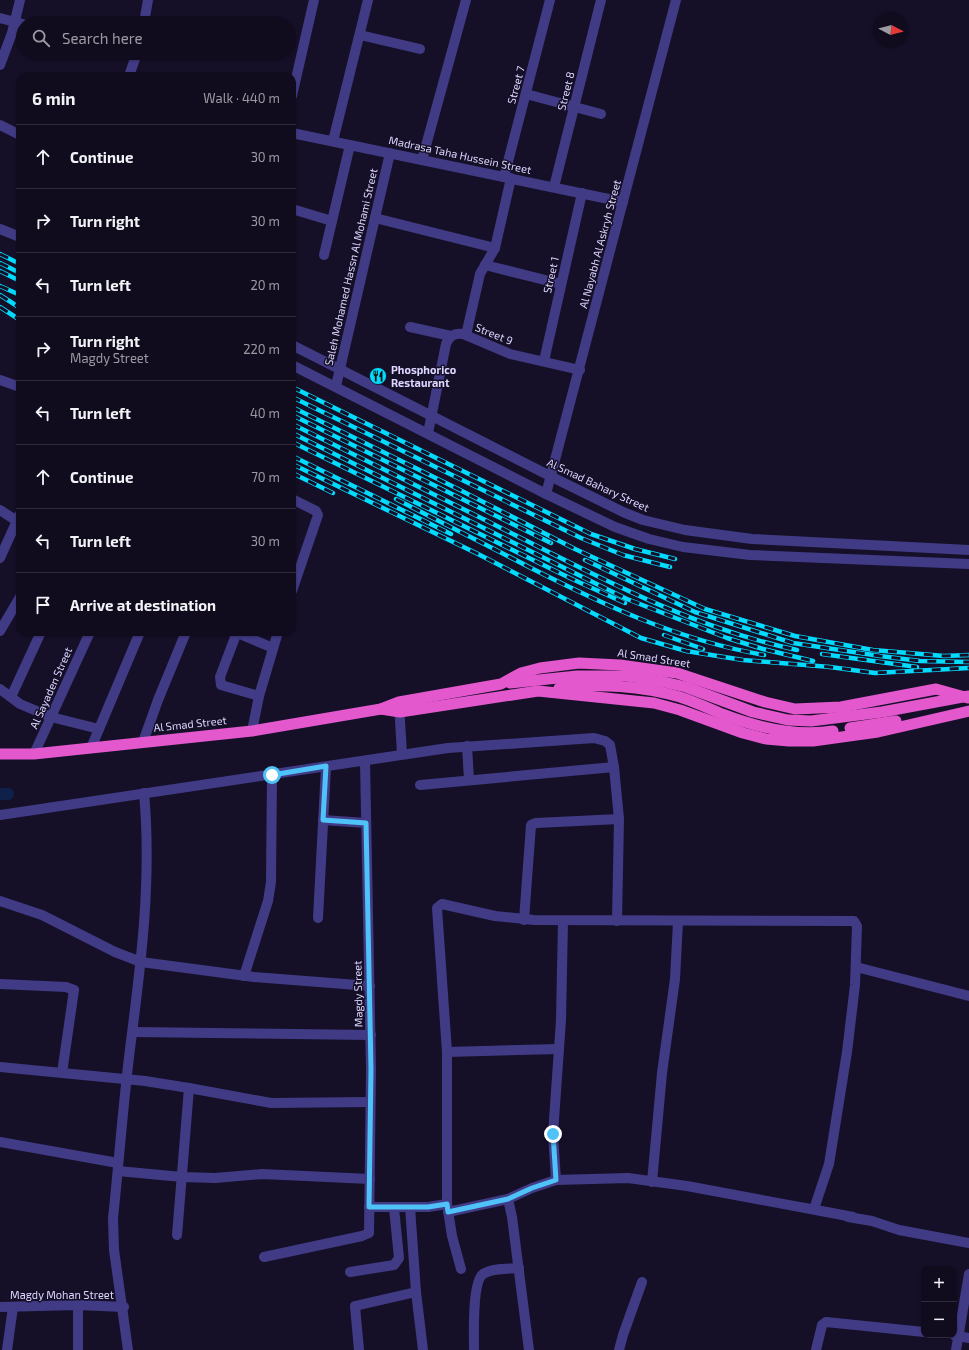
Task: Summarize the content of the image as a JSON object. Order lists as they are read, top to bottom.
{
  "streets": {
    "highway": ["Al Smad Street"],
    "street": [
      "Street 7",
      "Street 8",
      "Madrasa Taha Hussein Street",
      "Al Nayabh Al Askryh Street",
      "Saleh Mohamed Hassn Al Mohami Street",
      "Street 1",
      "Street 9",
      "Al Smad Bahary Street",
      "Al Sayaden Street",
      "Magdy Street",
      "Magdy Mohan Street"
    ]
  },
  "crossings": [
    ["Street 7", "Madrasa Taha Hussein Street"],
    ["Street 7", "Street 9"],
    ["Street 8", "Madrasa Taha Hussein Street"],
    ["Madrasa Taha Hussein Street", "Al Nayabh Al Askryh Street"],
    ["Madrasa Taha Hussein Street", "Saleh Mohamed Hassn Al Mohami Street"],
    ["Madrasa Taha Hussein Street", "Street 1"],
    ["Al Nayabh Al Askryh Street", "Street 9"],
    ["Al Nayabh Al Askryh Street", "Al Smad Bahary Street"],
    ["Saleh Mohamed Hassn Al Mohami Street", "Al Smad Bahary Street"],
    ["Street 1", "Street 9"],
    ["Al Smad Street", "Al Sayaden Street"]
  ],
  "places": {
    "restaurant": ["Phosphorico Restaurant"]
  },
  "north": "right",
  "page": {
    "search": "Search here",
    "heading": ["6 min", "Walk · 440 m"],
    "list": [
      ["Continue", "30 m"],
      ["Turn right", "30 m"],
      ["Turn left", "20 m"],
      ["Turn right", "Magdy Street", "220 m"],
      ["Turn left", "40 m"],
      ["Continue", "70 m"],
      ["Turn left", "30 m"],
      "Arrive at destination"
    ],
    "map_buttons": ["+", "−"]
  }
}
